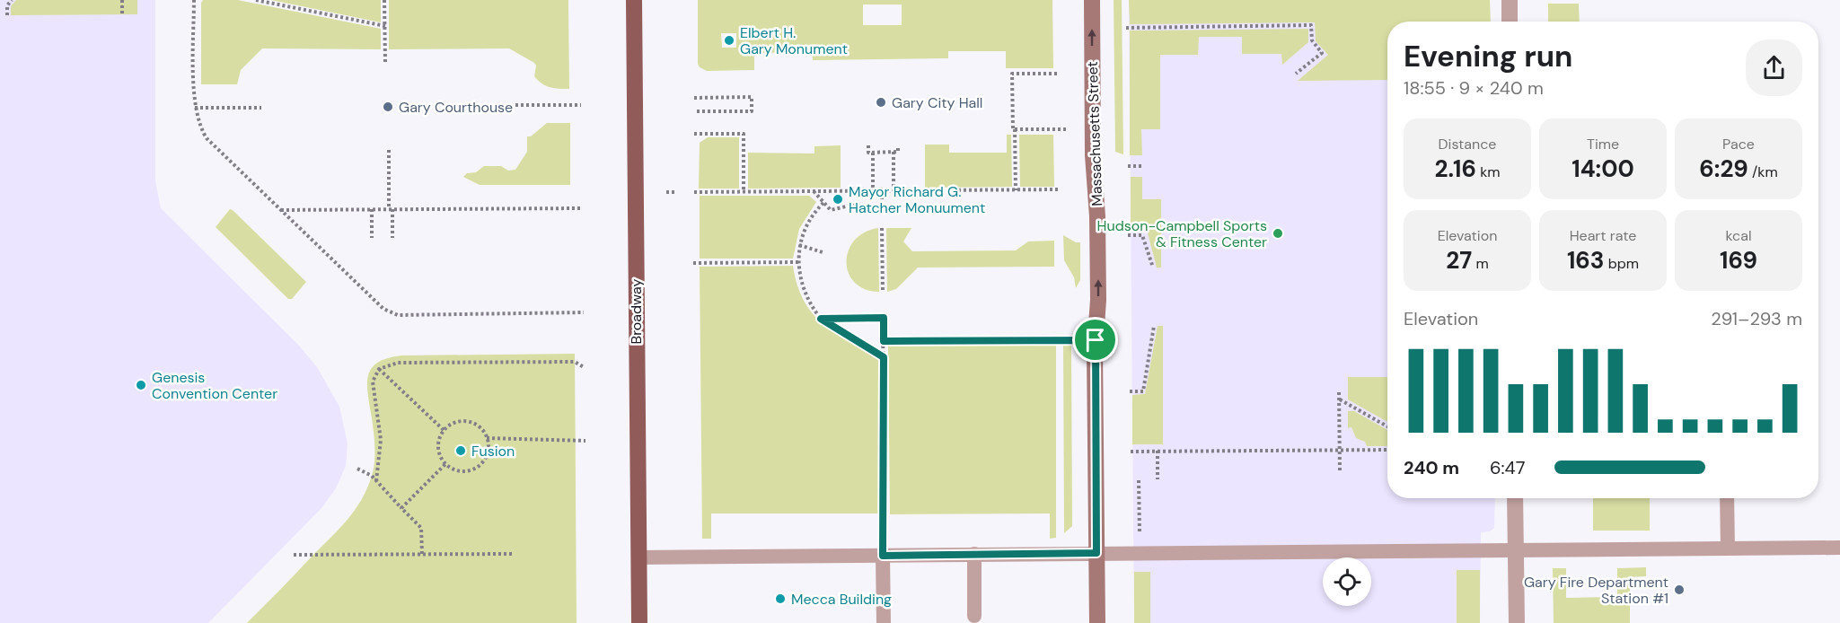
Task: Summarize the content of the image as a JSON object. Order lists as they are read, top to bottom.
{
  "streets": {
    "main road": ["Broadway"],
    "street": ["Massachusetts Street"]
  },
  "one_way": ["Massachusetts Street"],
  "places": [
    "Elbert H. Gary Monument",
    "Gary City Hall",
    "Gary Courthouse",
    "Mayor Richard G. Hatcher Monuument",
    "Hudson-Campbell Sports & Fitness Center",
    "Genesis Convention Center",
    "Fusion",
    "Gary Fire Department Station #1",
    "Mecca Building"
  ],
  "page": {
    "heading": ["Evening run", "18:55 · 9 × 240 m"],
    "stats": [
      ["Distance", "2.16 km"],
      ["Time", "14:00"],
      ["Pace", "6:29 /km"],
      ["Elevation", "27 m"],
      ["Heart rate", "163 bpm"],
      ["kcal", "169"]
    ],
    "chart": ["Elevation", "291–293 m"],
    "list": [
      {
        "name": "240 m",
        "note": "6:47"
      }
    ]
  }
}
